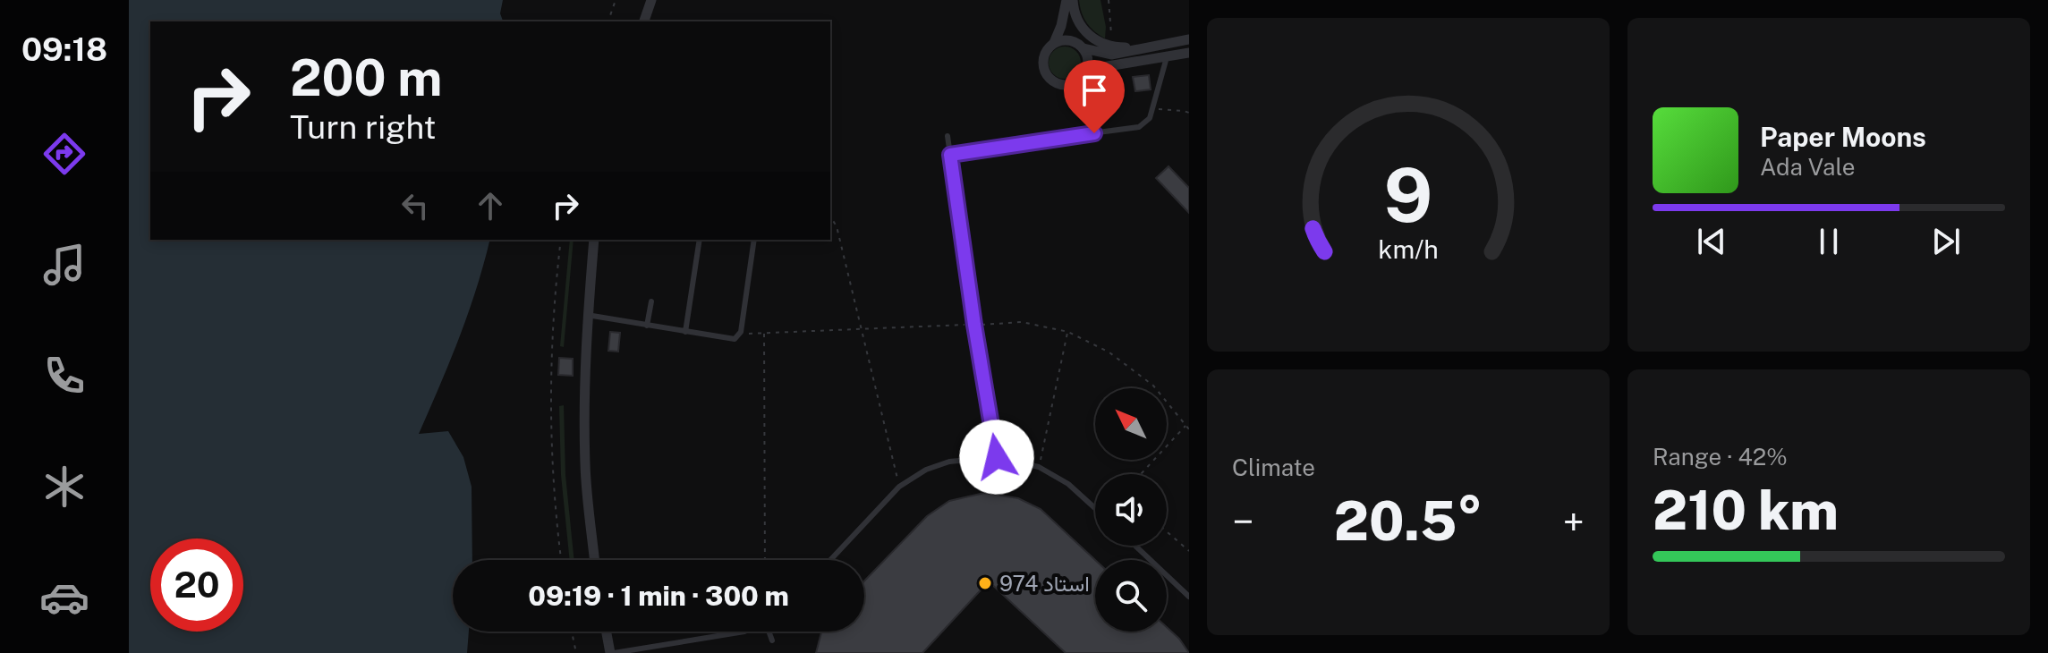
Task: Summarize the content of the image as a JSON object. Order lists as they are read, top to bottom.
{
  "places": ["استاد 974"],
  "north": "top left",
  "page": {
    "tabs": "09:18",
    "turn": ["200 m", "Turn right"],
    "song": ["Paper Moons", "Ada Vale"],
    "tile": [
      "Climate",
      ["Range · 42%", "210 km"]
    ],
    "heat": ["−", "20.5°", "+"],
    "limit": "20",
    "trip": "09:19 · 1 min · 300 m",
    "gauge": ["9", "km/h"]
  }
}
